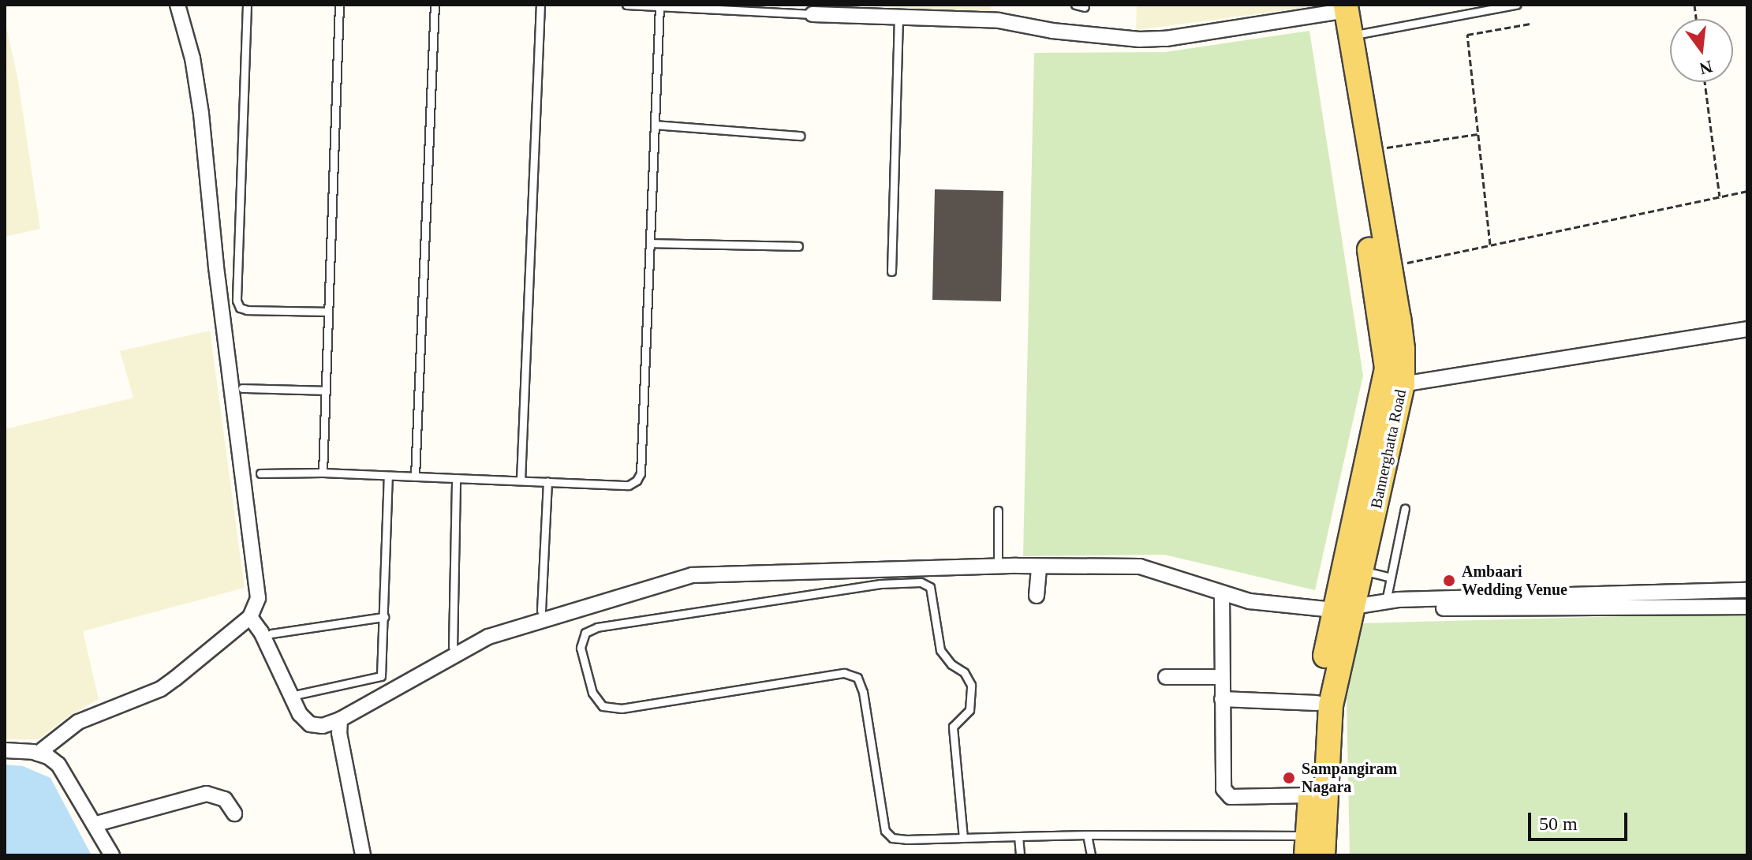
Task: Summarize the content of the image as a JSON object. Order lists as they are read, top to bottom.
{
  "streets": {
    "main road": ["Bannerghatta Road"]
  },
  "places": ["Ambaari Wedding Venue", "Sampangiram Nagara"],
  "scale_bar": "50 m",
  "north": "bottom"
}
